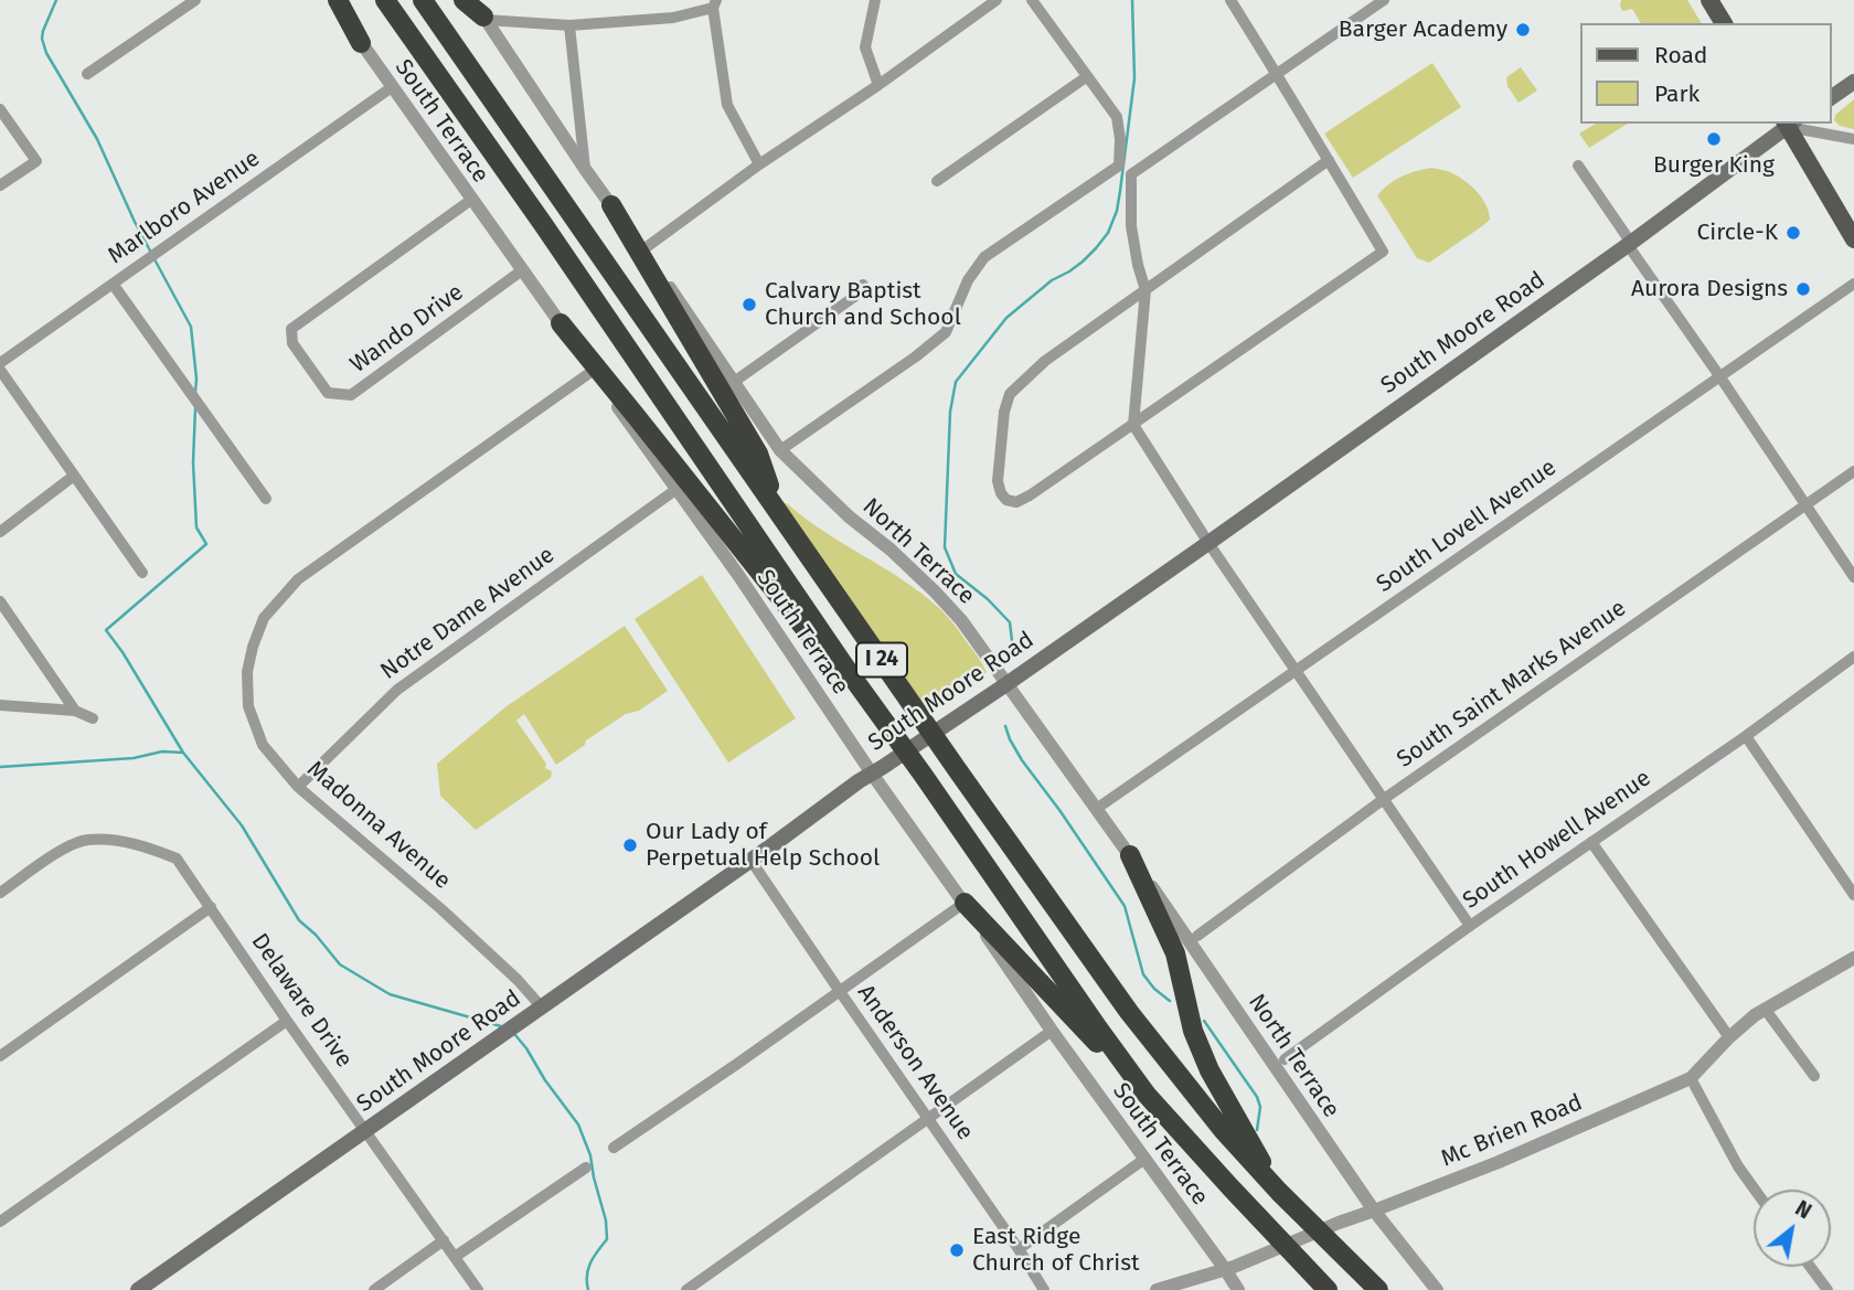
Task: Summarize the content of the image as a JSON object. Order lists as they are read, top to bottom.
{
  "streets": {
    "highway": ["I 24"],
    "main road": ["South Moore Road"],
    "street": [
      "South Terrace",
      "Marlboro Avenue",
      "Wando Drive",
      "South Lovell Avenue",
      "North Terrace",
      "Notre Dame Avenue",
      "South Saint Marks Avenue",
      "Madonna Avenue",
      "South Howell Avenue",
      "Delaware Drive",
      "Anderson Avenue",
      "Mc Brien Road"
    ]
  },
  "crossings": [
    ["South Terrace", "Marlboro Avenue"],
    ["South Terrace", "Wando Drive"],
    ["South Terrace", "South Moore Road"],
    ["South Terrace", "Notre Dame Avenue"],
    ["South Terrace", "Madonna Avenue"],
    ["South Terrace", "Mc Brien Road"],
    ["South Moore Road", "North Terrace"],
    ["South Moore Road", "Madonna Avenue"],
    ["South Moore Road", "Delaware Drive"],
    ["South Moore Road", "Anderson Avenue"],
    ["North Terrace", "Mc Brien Road"],
    ["Notre Dame Avenue", "Madonna Avenue"]
  ],
  "places": [
    "Barger Academy",
    "Burger King",
    "Circle-K",
    "Aurora Designs",
    "Calvary Baptist Church and School",
    "Our Lady of Perpetual Help School",
    "East Ridge Church of Christ"
  ],
  "legend": ["Road", "Park"],
  "north": "top right"
}
